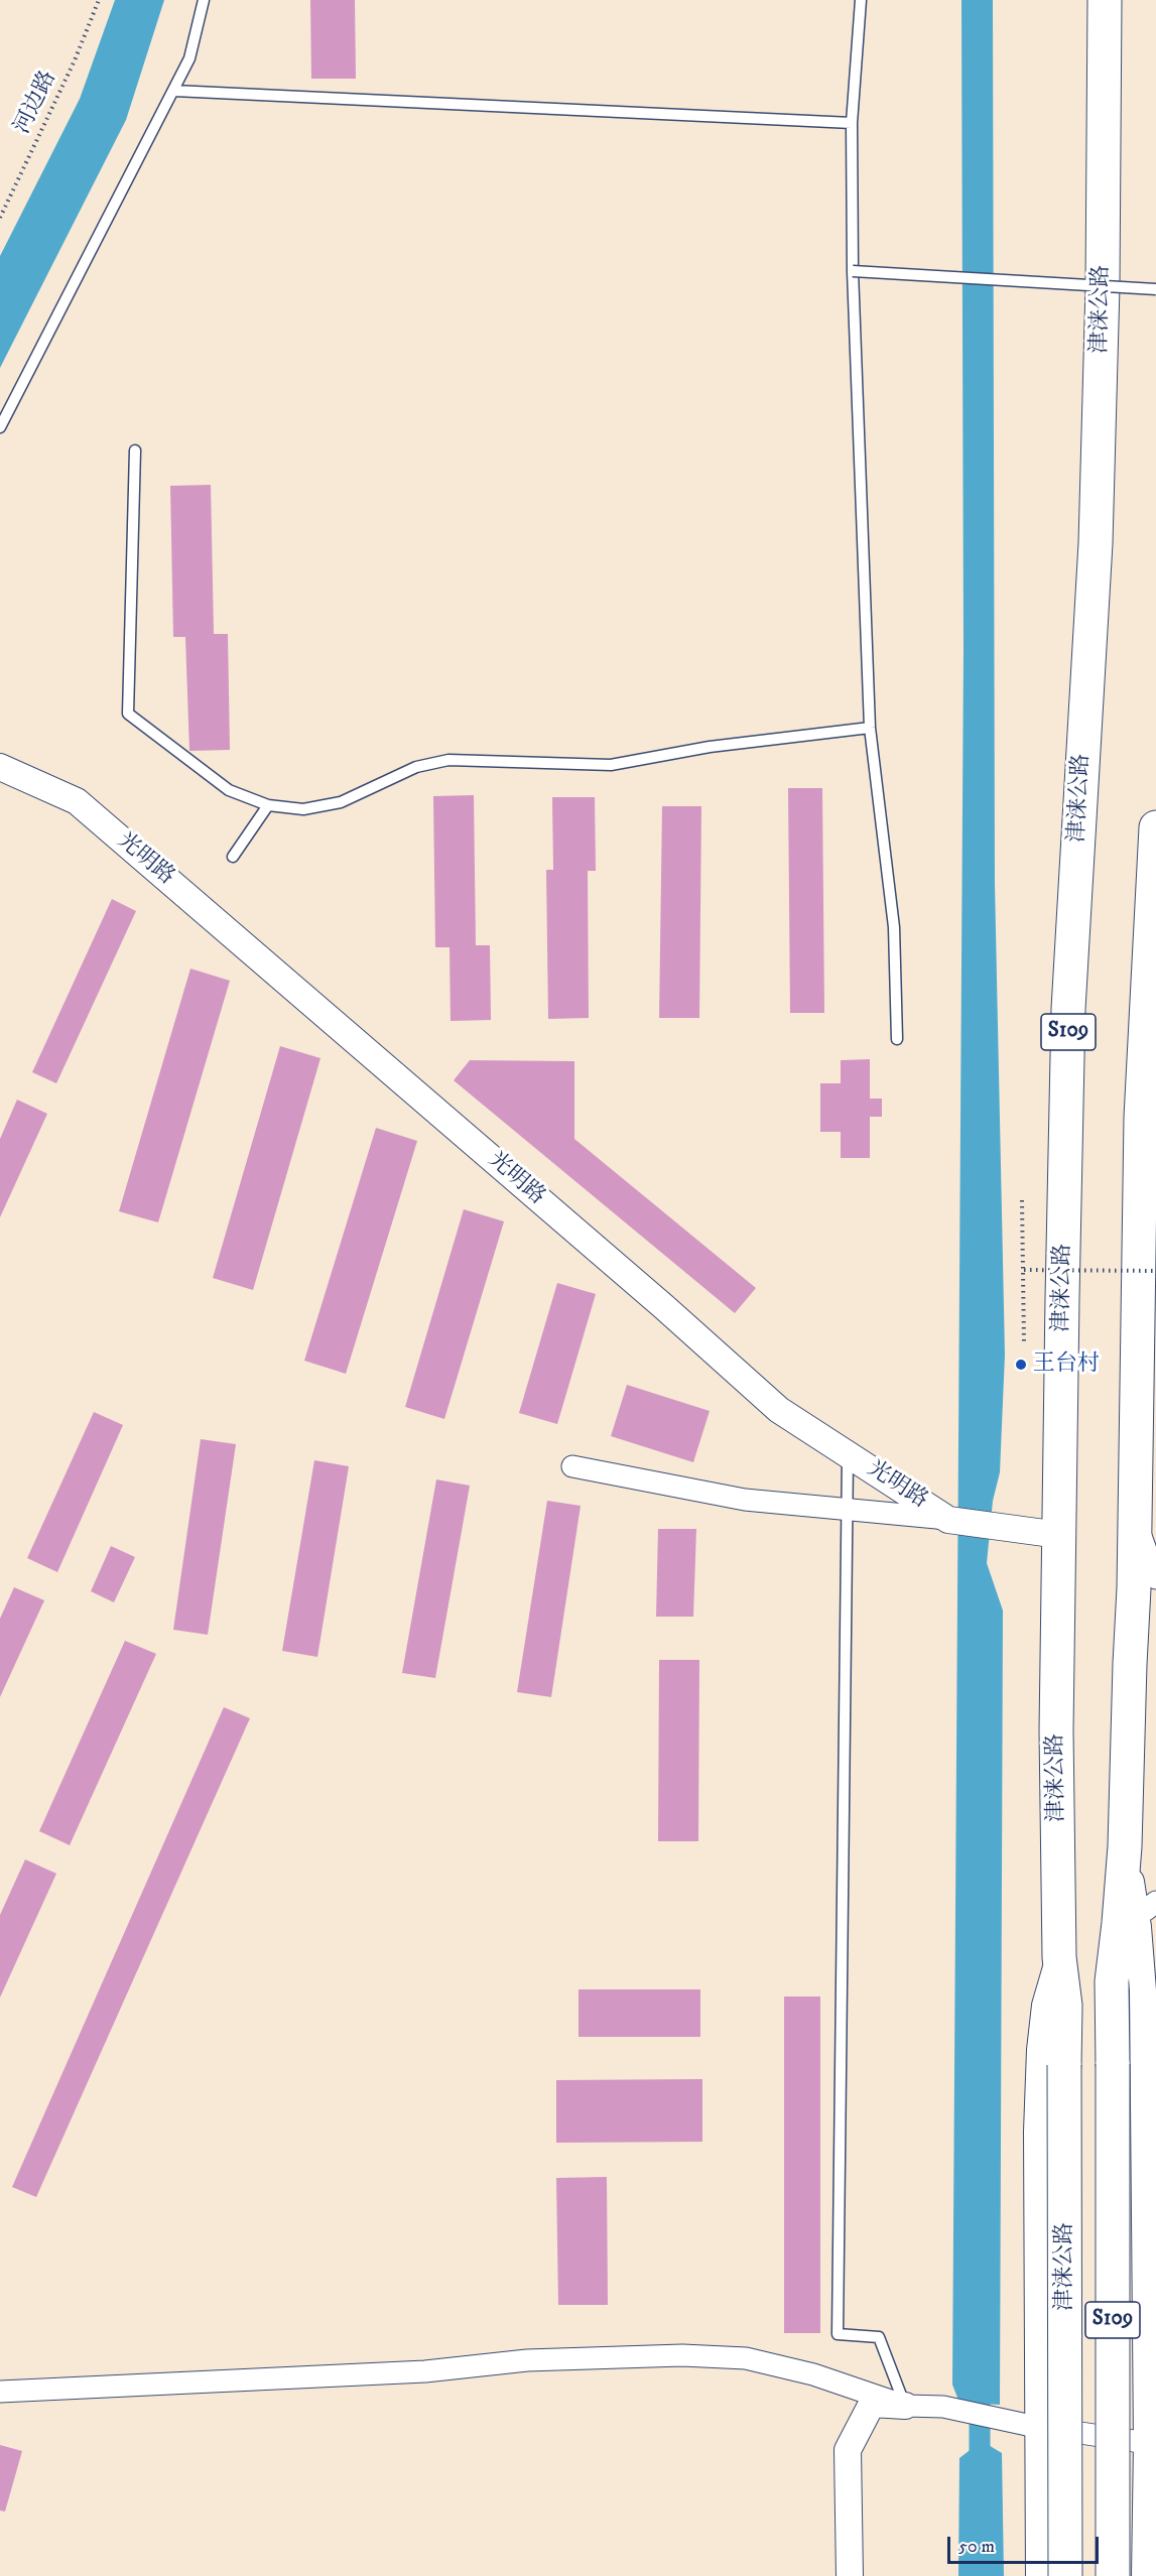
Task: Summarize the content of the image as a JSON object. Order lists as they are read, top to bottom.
{
  "streets": {
    "highway": ["津涞公路", "S109"],
    "street": ["光明路"],
    "path": ["河边路"]
  },
  "crossings": [
    ["津涞公路", "光明路"]
  ],
  "places": ["王台村"],
  "scale_bar": "50 m"
}
